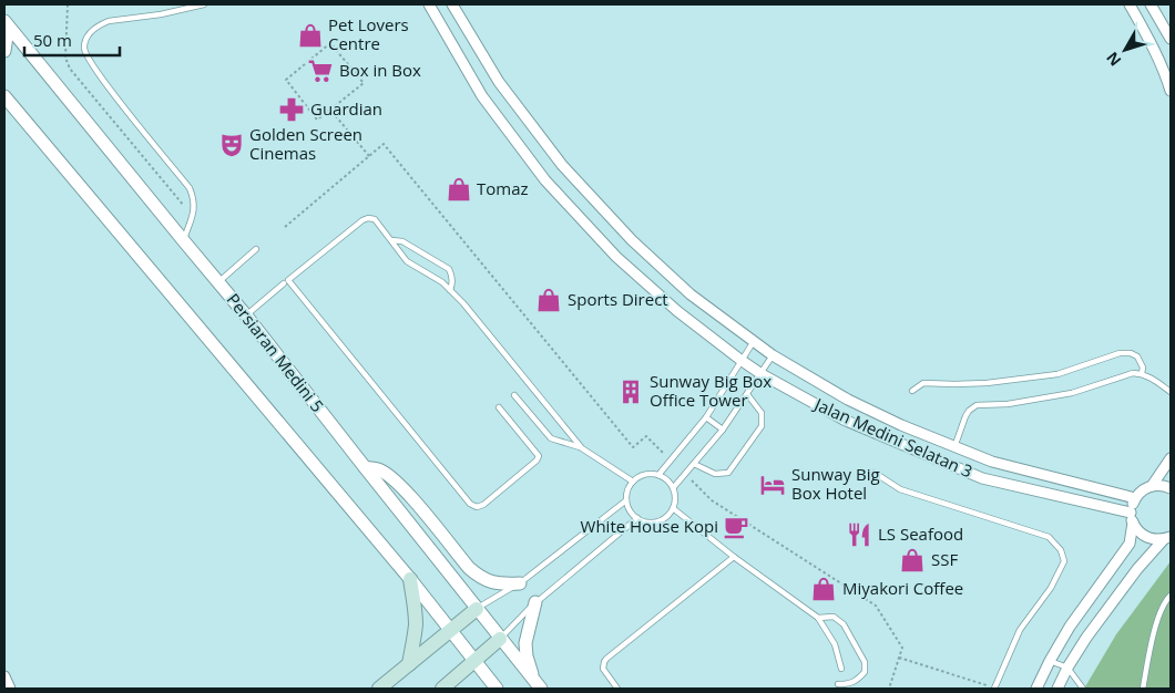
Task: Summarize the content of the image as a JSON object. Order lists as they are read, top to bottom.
{
  "streets": {
    "street": ["Persiaran Medini 5", "Jalan Medini Selatan 3"]
  },
  "places": {
    "shop": [
      "Pet Lovers Centre",
      "Tomaz",
      "Sports Direct",
      "SSF",
      "Miyakori Coffee"
    ],
    "supermarket": ["Box in Box"],
    "pharmacy": ["Guardian"],
    "theatre": ["Golden Screen Cinemas"],
    "building": ["Sunway Big Box Office Tower"],
    "hotel": ["Sunway Big Box Hotel"],
    "cafe": ["White House Kopi"],
    "restaurant": ["LS Seafood"]
  },
  "scale_bar": "50 m",
  "north": "bottom left"
}
